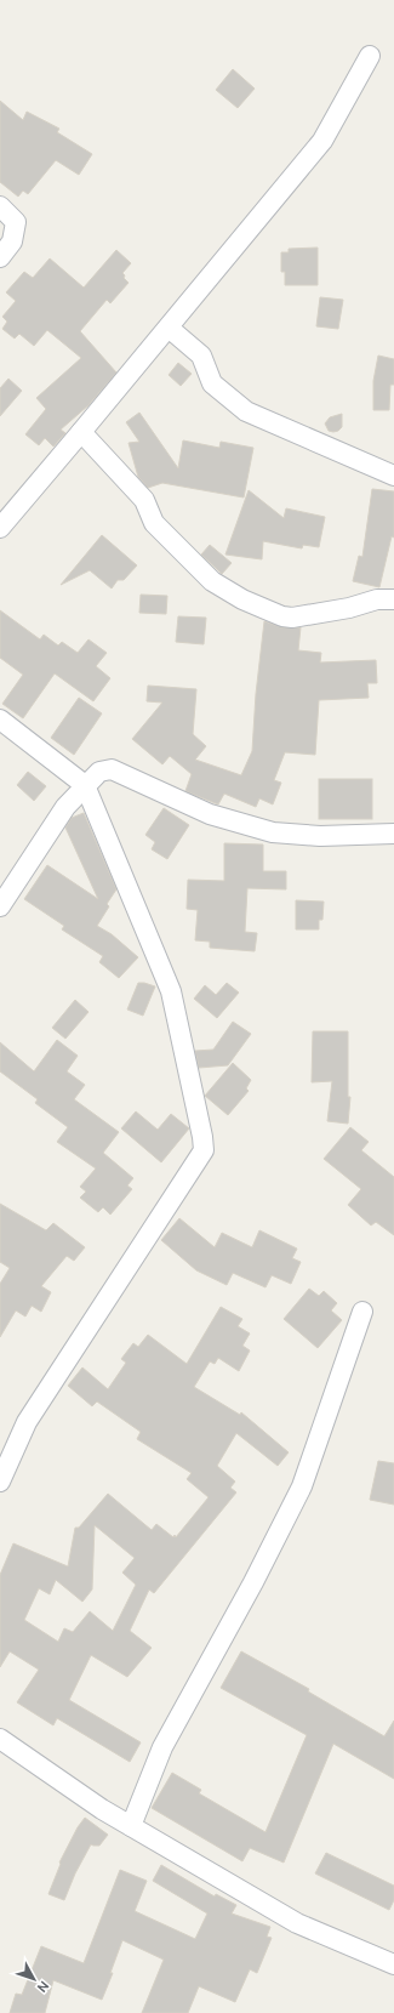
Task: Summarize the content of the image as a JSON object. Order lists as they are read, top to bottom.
{
  "north": "bottom right"
}
